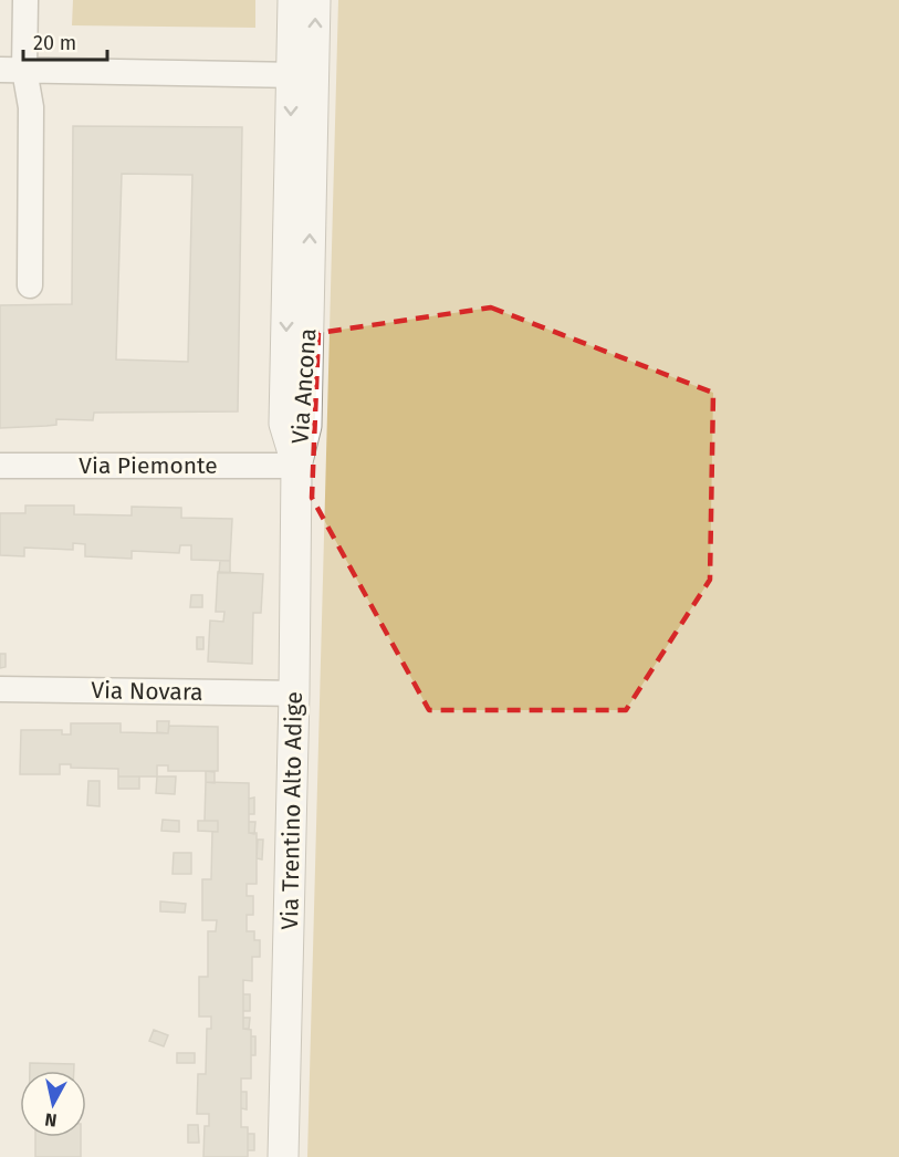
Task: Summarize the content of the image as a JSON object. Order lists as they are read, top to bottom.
{
  "streets": {
    "street": [
      "Via Ancona",
      "Via Piemonte",
      "Via Novara",
      "Via Trentino Alto Adige"
    ]
  },
  "crossings": [
    ["Via Ancona", "Via Piemonte"],
    ["Via Ancona", "Via Trentino Alto Adige"],
    ["Via Piemonte", "Via Trentino Alto Adige"],
    ["Via Novara", "Via Trentino Alto Adige"]
  ],
  "scale_bar": "20 m",
  "north": "bottom"
}
